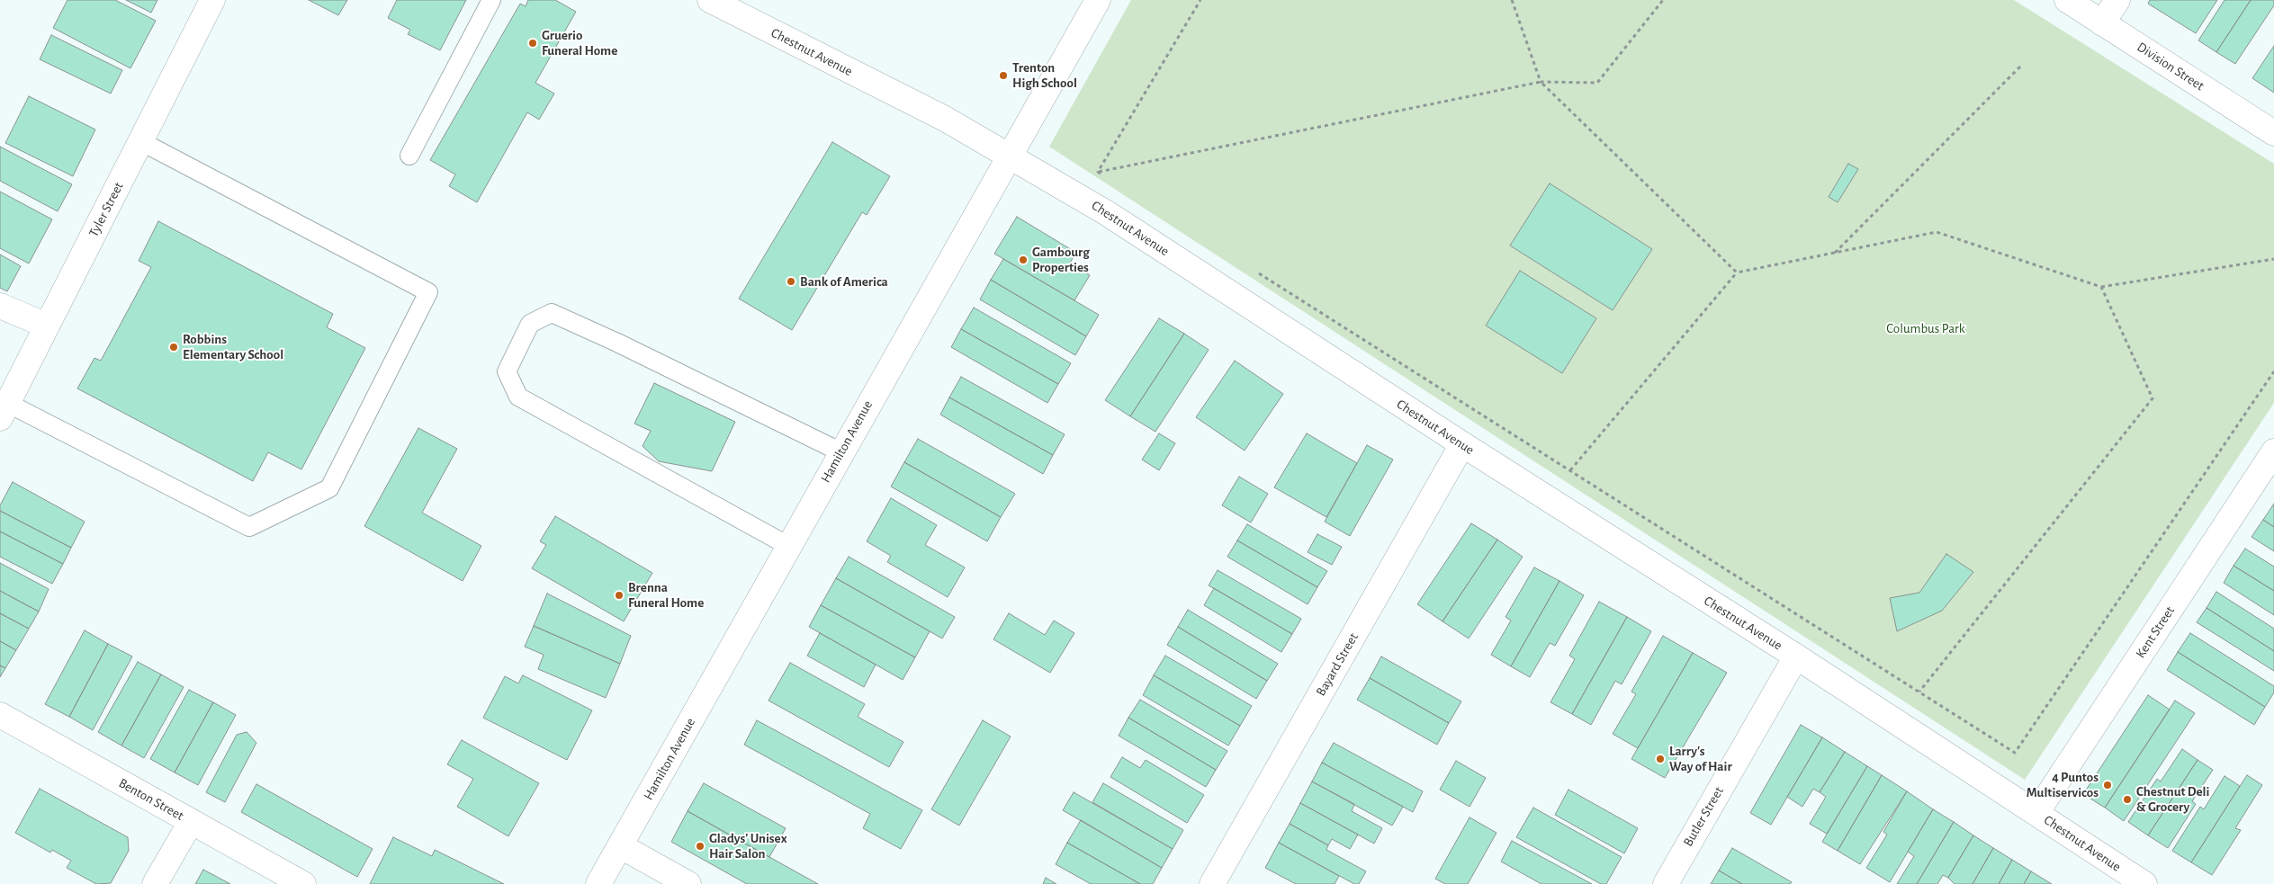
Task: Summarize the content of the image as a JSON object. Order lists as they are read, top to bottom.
{
  "streets": {
    "street": [
      "Chestnut Avenue",
      "Division Street",
      "Tyler Street",
      "Hamilton Avenue",
      "Kent Street",
      "Bayard Street",
      "Benton Street",
      "Butler Street"
    ]
  },
  "crossings": [
    ["Chestnut Avenue", "Hamilton Avenue"],
    ["Chestnut Avenue", "Kent Street"],
    ["Chestnut Avenue", "Bayard Street"],
    ["Chestnut Avenue", "Butler Street"]
  ],
  "parks": ["Columbus Park"],
  "places": [
    "Gruerio Funeral Home",
    "Trenton High School",
    "Gambourg Properties",
    "Bank of America",
    "Robbins Elementary School",
    "Brenna Funeral Home",
    "Larry's Way of Hair",
    "4 Puntos Multiservicos",
    "Chestnut Deli & Grocery",
    "Gladys' Unisex Hair Salon"
  ]
}
